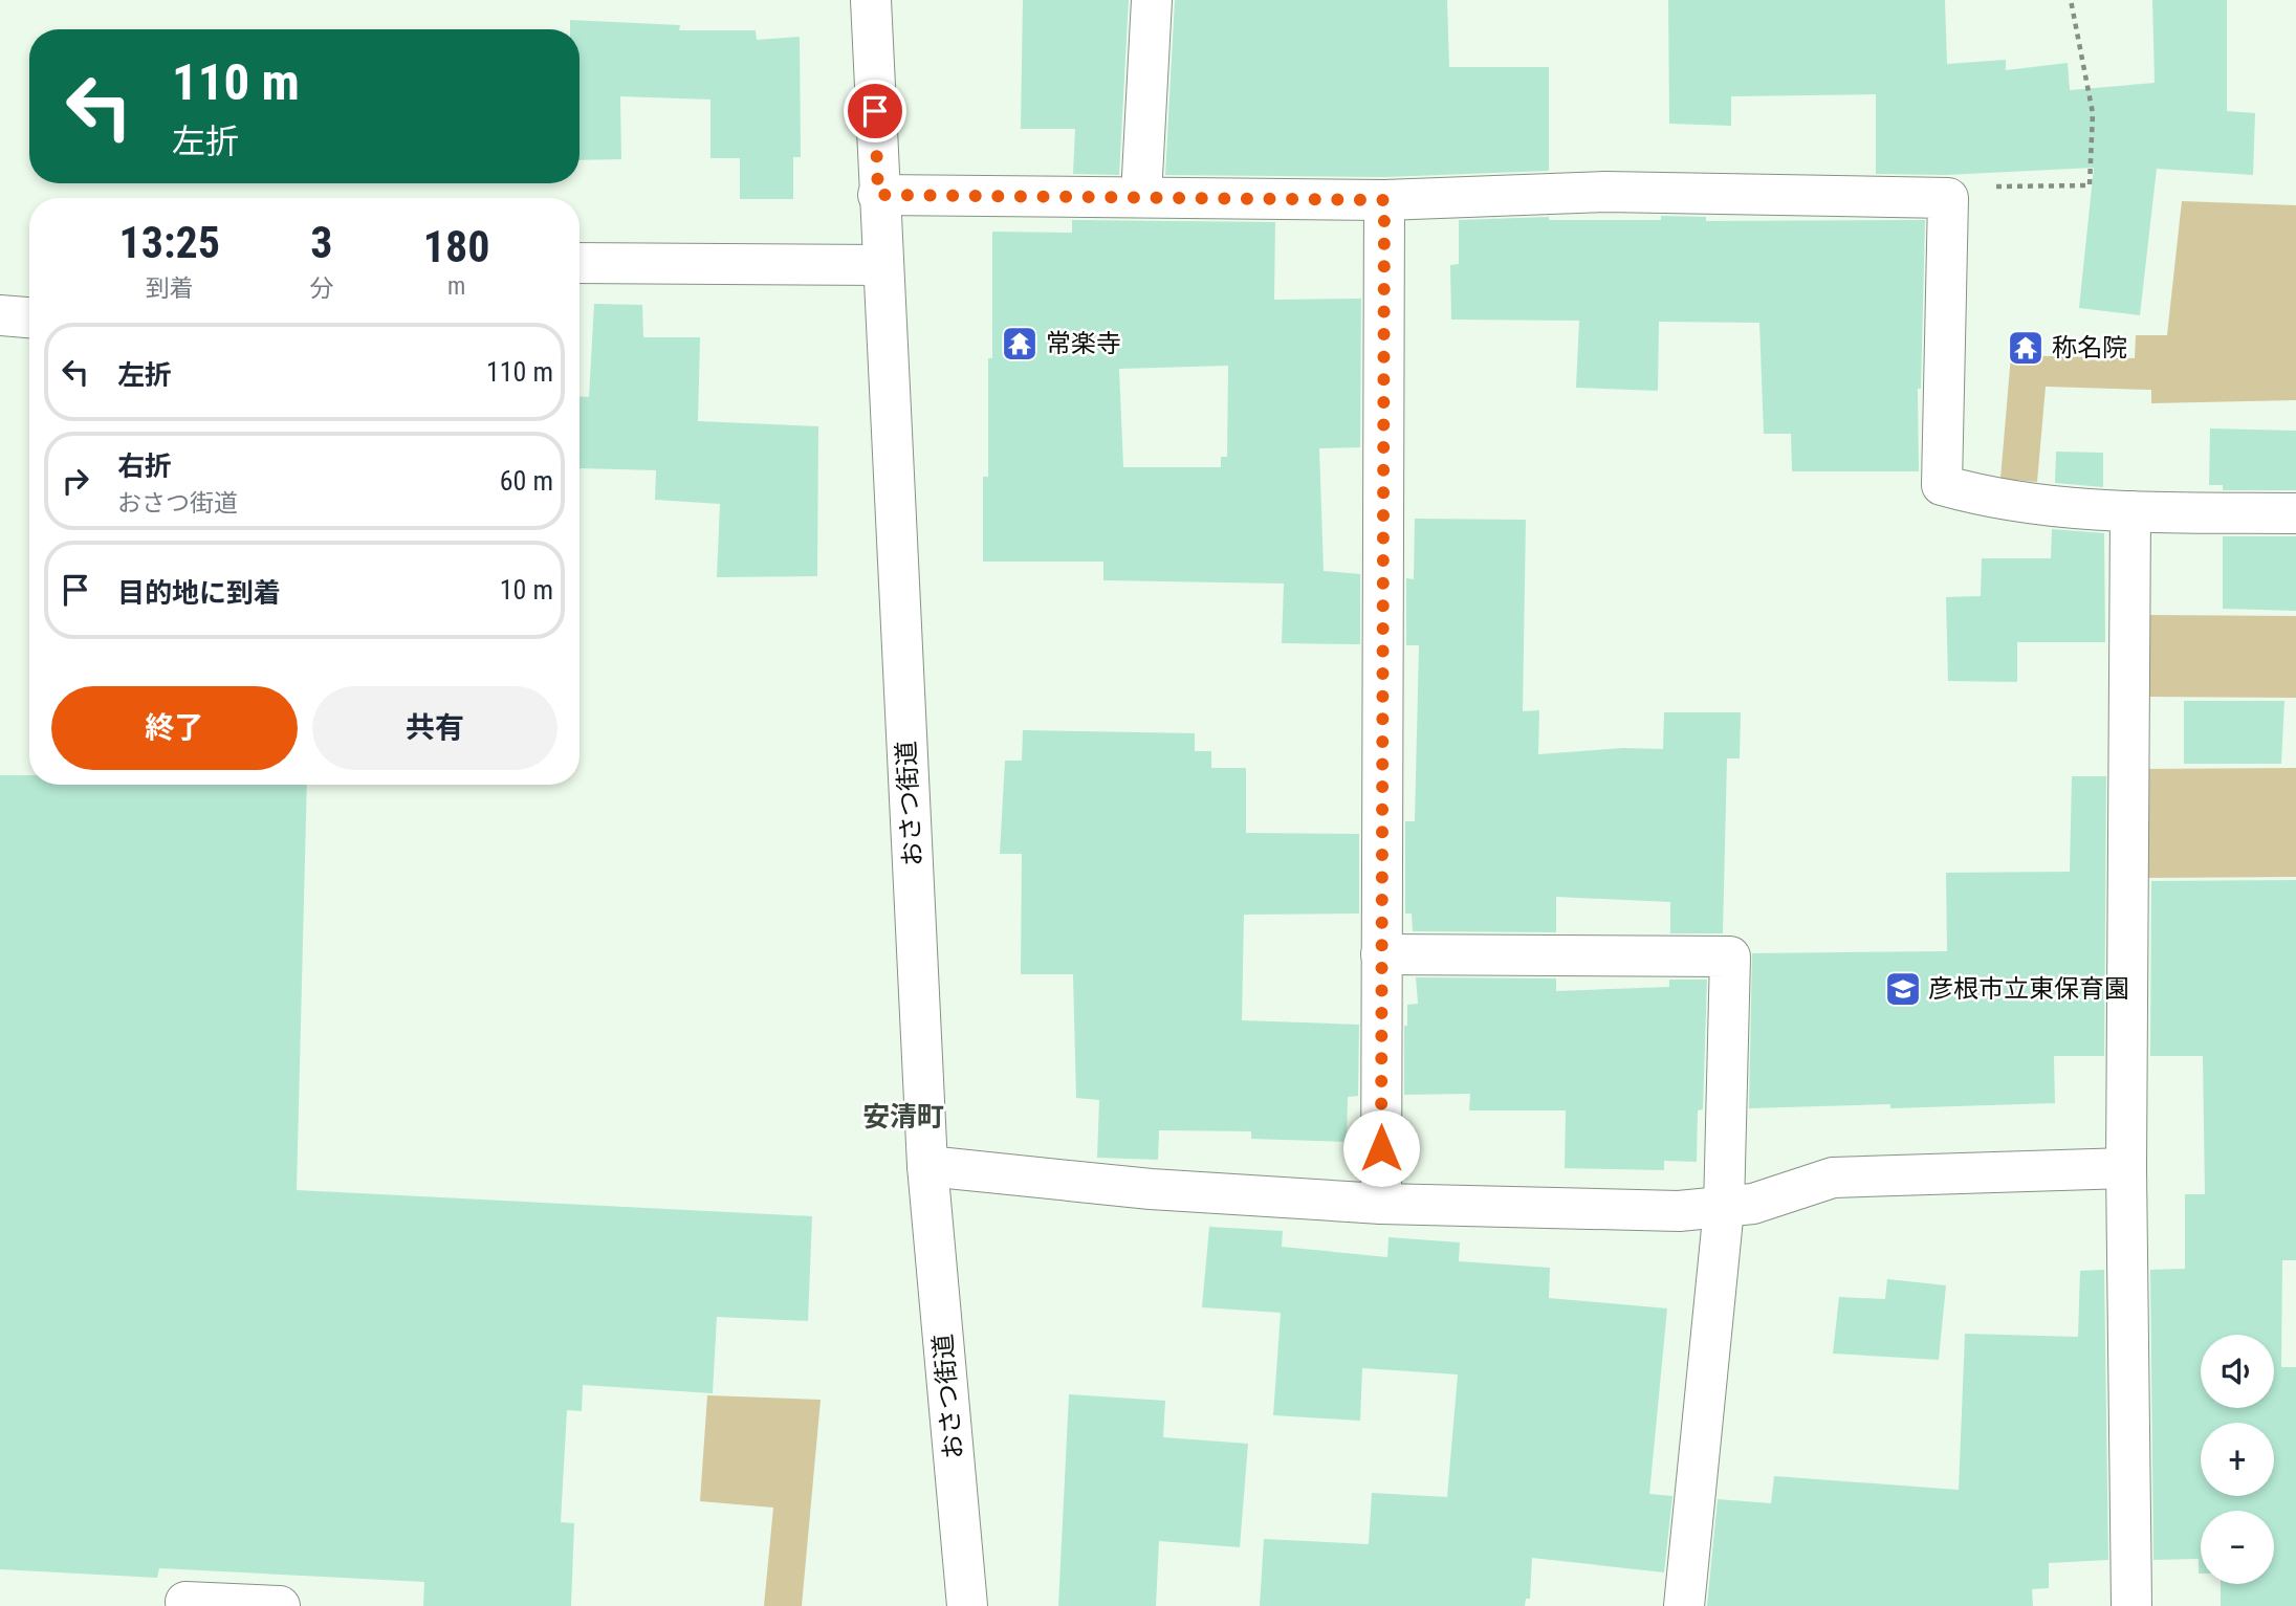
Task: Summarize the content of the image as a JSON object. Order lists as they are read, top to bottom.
{
  "streets": {
    "street": ["おさつ街道"]
  },
  "districts": ["安清町"],
  "places": {
    "temple": ["常楽寺", "称名院"],
    "school or university": ["彦根市立東保育園"]
  },
  "page": {
    "turn": ["110 m", "左折"],
    "eta": [
      "13:25",
      "到着",
      "3",
      "分",
      "180",
      "m"
    ],
    "list": [
      {
        "name": "左折",
        "value": "110 m"
      },
      {
        "name": "右折",
        "note": "おさつ街道",
        "value": "60 m"
      },
      {
        "name": "目的地に到着",
        "value": "10 m"
      }
    ],
    "buttons": ["終了", "共有"],
    "map_buttons": ["+", "−"]
  }
}
